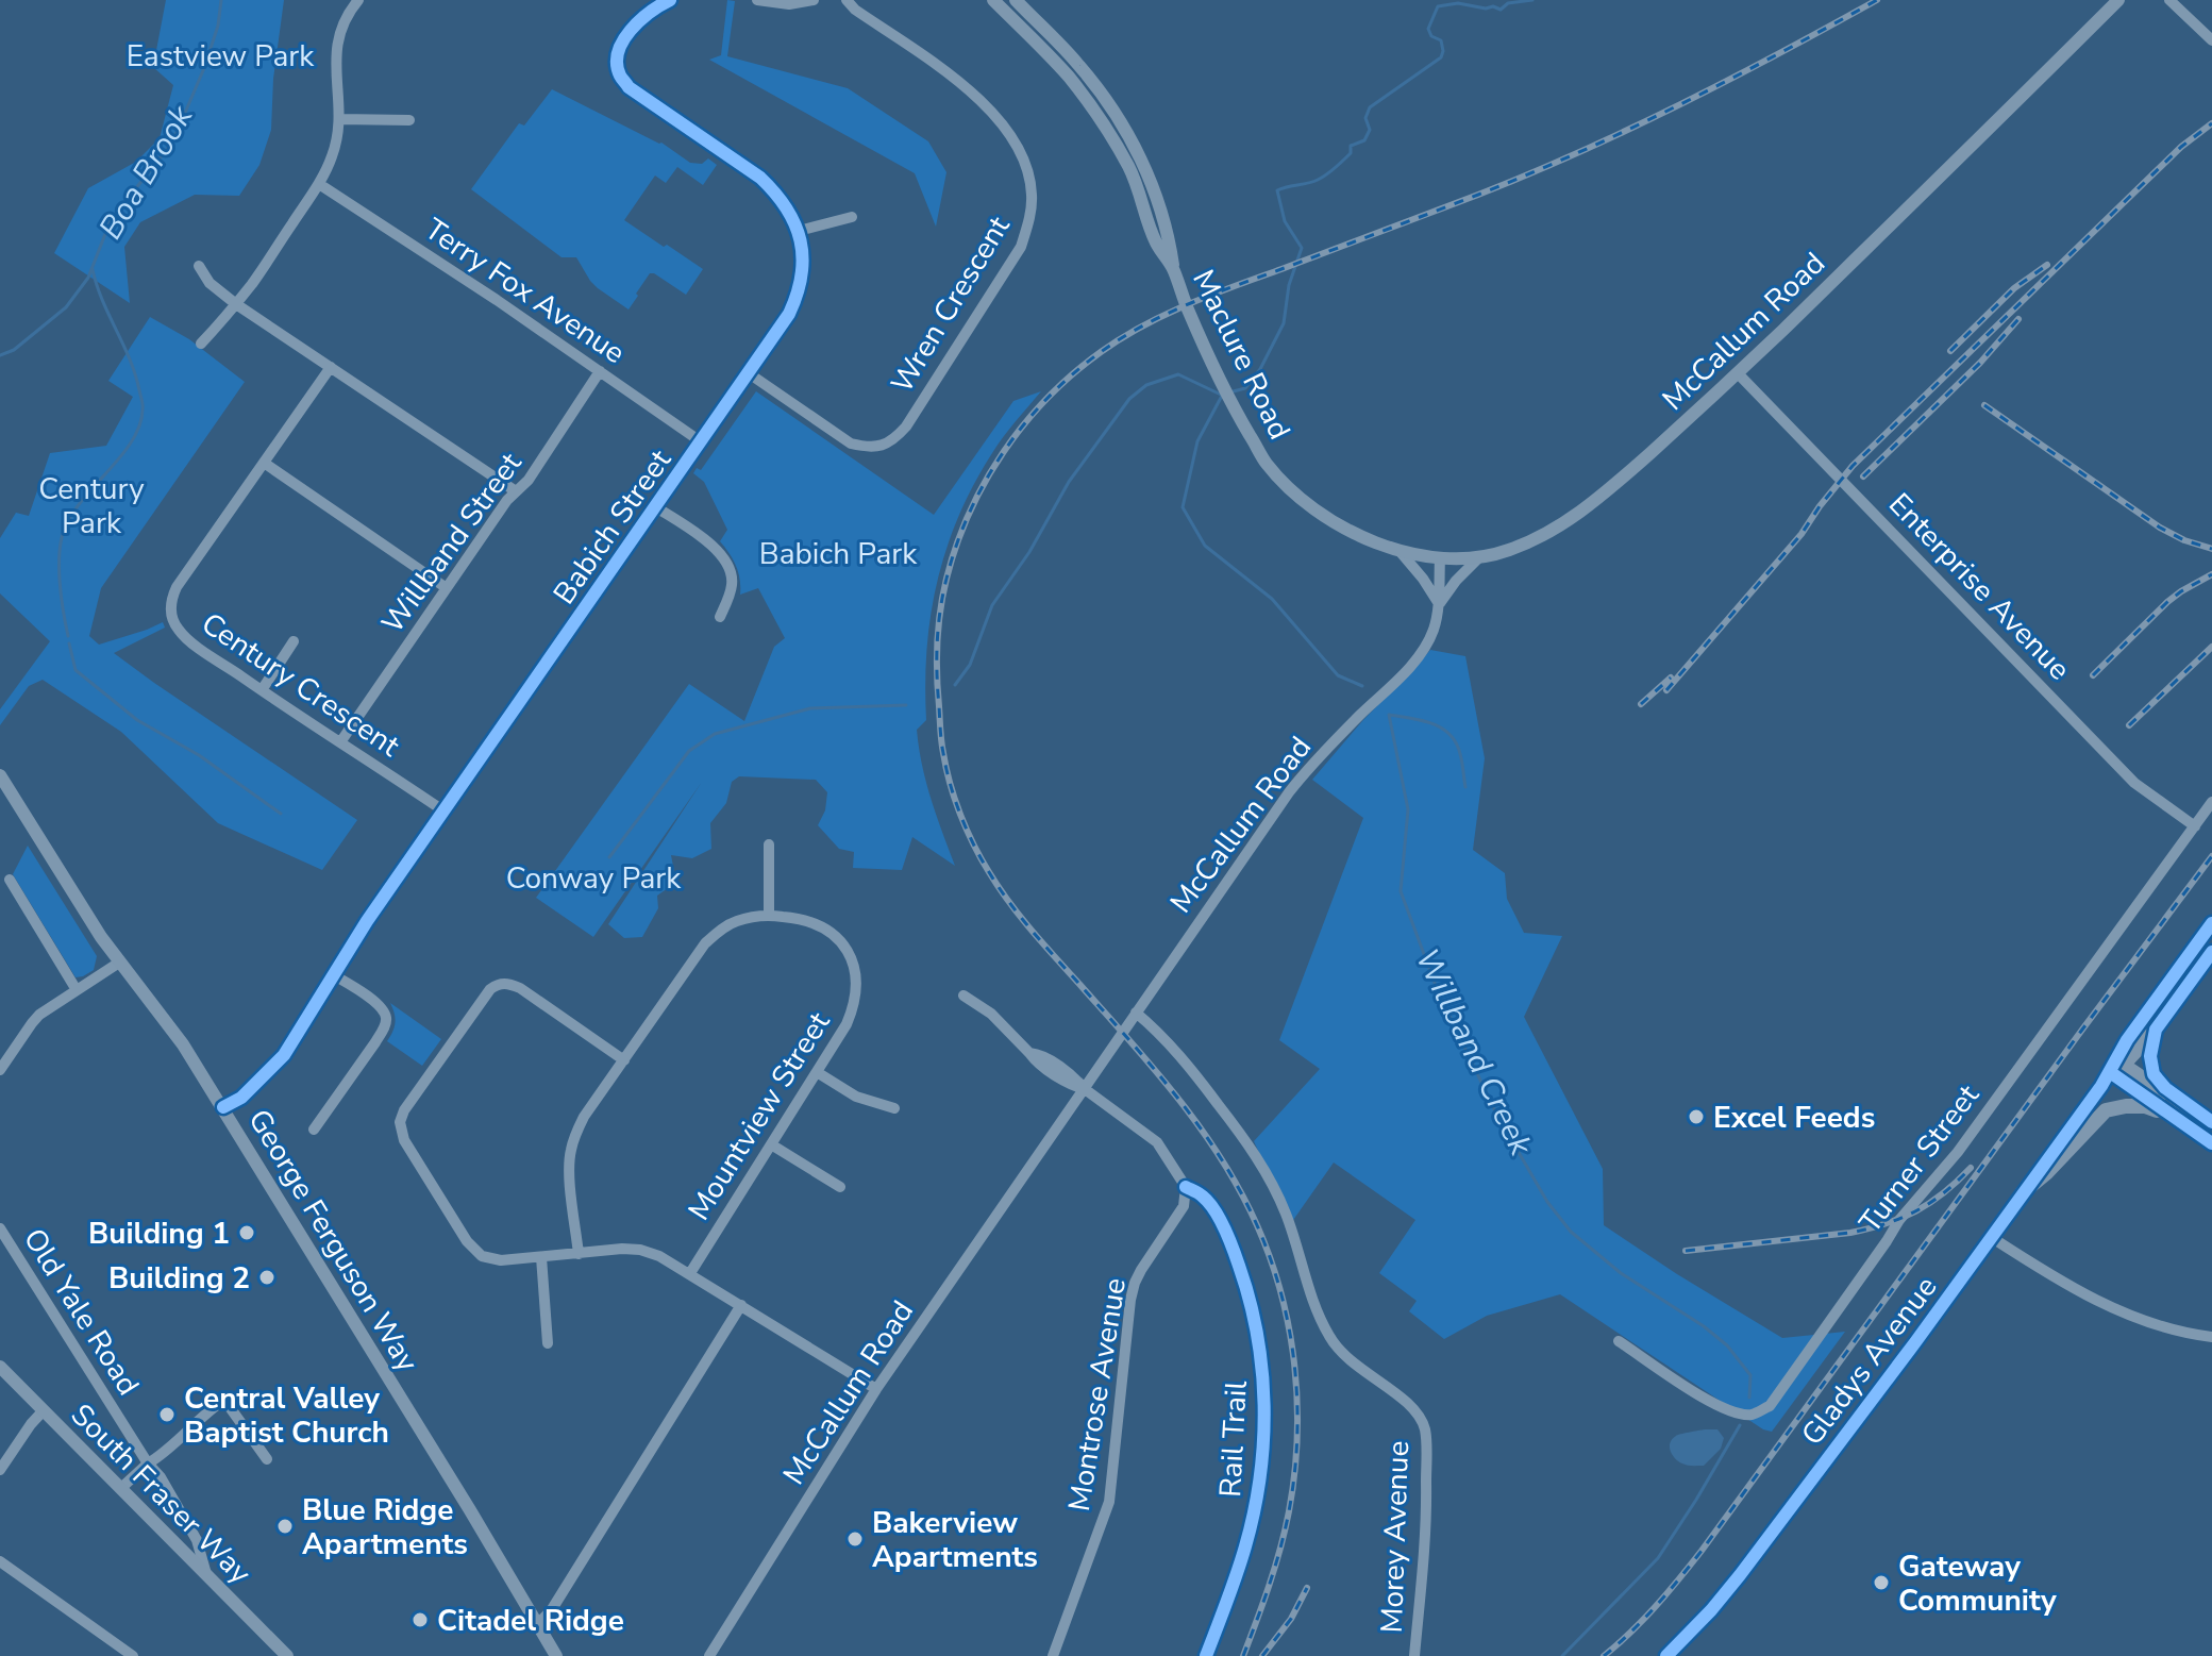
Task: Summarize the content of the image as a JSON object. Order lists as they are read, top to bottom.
{
  "streets": {
    "main road": [
      "McCallum Road",
      "Maclure Road",
      "George Ferguson Way",
      "Gladys Avenue",
      "South Fraser Way"
    ],
    "street": [
      "Terry Fox Avenue",
      "Wren Crescent",
      "Babich Street",
      "Willband Street",
      "Enterprise Avenue",
      "Century Crescent",
      "Mountview Street",
      "Turner Street",
      "Old Yale Road",
      "Montrose Avenue",
      "Morey Avenue"
    ],
    "cycle path": ["Rail Trail"]
  },
  "crossings": [
    ["Terry Fox Avenue", "Babich Street"],
    ["Terry Fox Avenue", "Willband Street"],
    ["Wren Crescent", "Babich Street"],
    ["McCallum Road", "Maclure Road"],
    ["McCallum Road", "Enterprise Avenue"],
    ["McCallum Road", "Montrose Avenue"],
    ["McCallum Road", "Morey Avenue"],
    ["Babich Street", "Century Crescent"],
    ["Babich Street", "George Ferguson Way"],
    ["Willband Street", "Century Crescent"],
    ["Enterprise Avenue", "Turner Street"],
    ["Old Yale Road", "South Fraser Way"]
  ],
  "water": ["Boa Brook", "Willband Creek"],
  "parks": [
    "Eastview Park",
    "Century Park",
    "Babich Park",
    "Conway Park"
  ],
  "places": [
    "Excel Feeds",
    "Building 1",
    "Building 2",
    "Central Valley Baptist Church",
    "Blue Ridge Apartments",
    "Bakerview Apartments",
    "Gateway Community",
    "Citadel Ridge"
  ]
}
